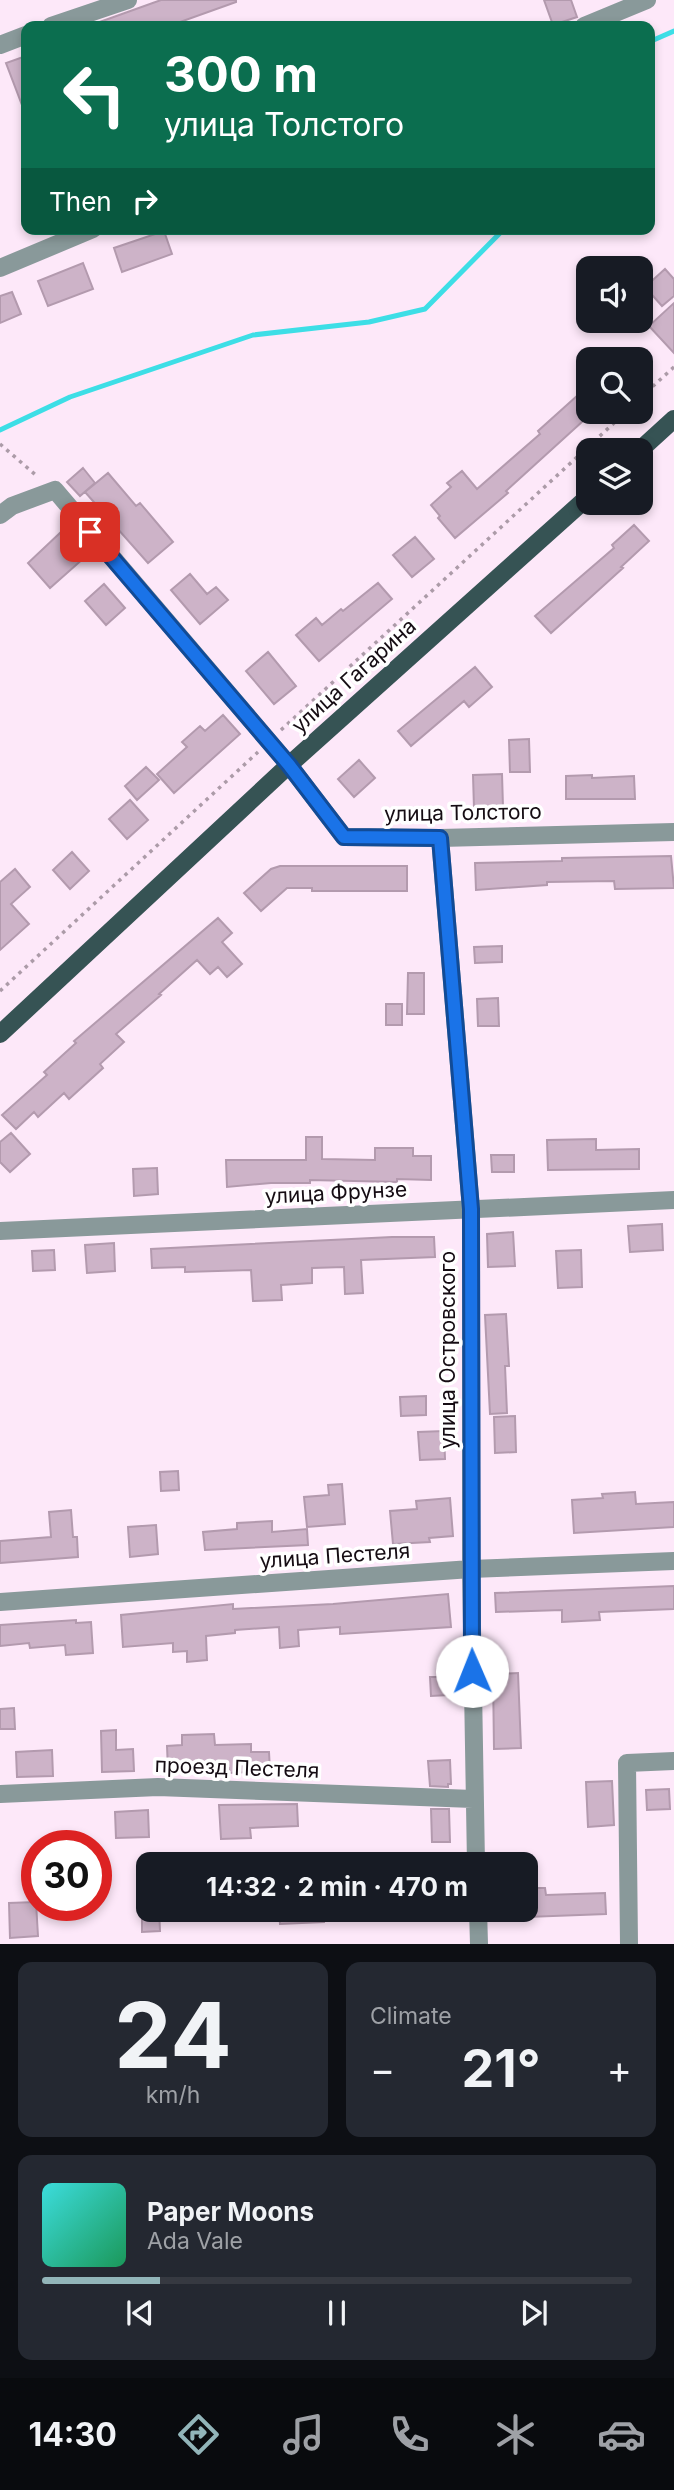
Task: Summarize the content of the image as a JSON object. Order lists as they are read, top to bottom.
{
  "streets": {
    "main road": ["улица Гагарина"],
    "street": [
      "улица Толстого",
      "улица Фрунзе",
      "улица Островского",
      "улица Пестеля",
      "проезд Пестеля"
    ]
  },
  "crossings": [
    ["улица Гагарина", "улица Толстого"],
    ["улица Толстого", "улица Островского"],
    ["улица Фрунзе", "улица Островского"],
    ["улица Островского", "улица Пестеля"],
    ["улица Островского", "проезд Пестеля"]
  ],
  "page": {
    "turn": ["300 m", "улица Толстого"],
    "then": "Then",
    "limit": "30",
    "trip": "14:32 · 2 min · 470 m",
    "tile": [
      ["24", "km/h"],
      "Climate"
    ],
    "heat": ["−", "21°", "+"],
    "song": ["Paper Moons", "Ada Vale"],
    "tabs": "14:30"
  }
}
